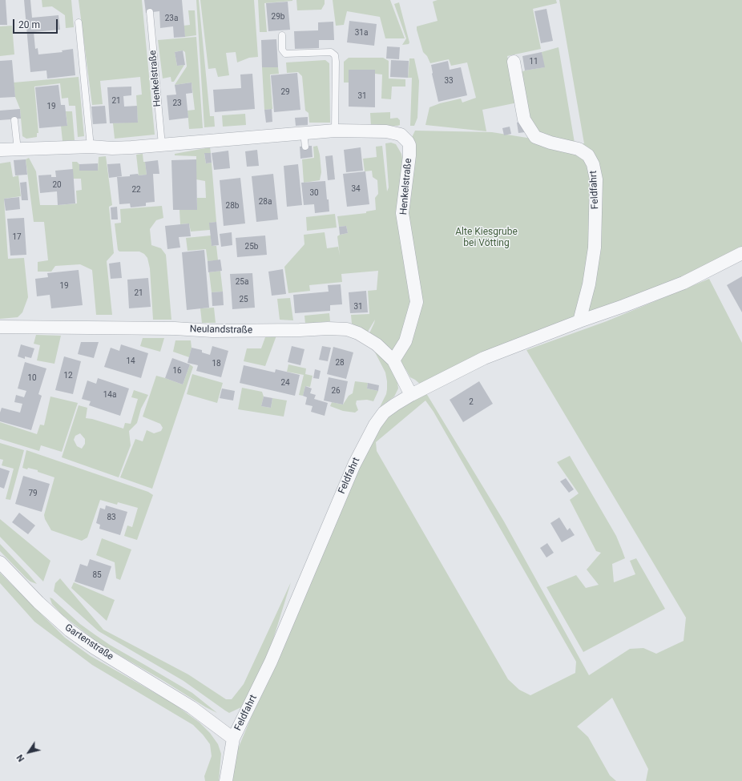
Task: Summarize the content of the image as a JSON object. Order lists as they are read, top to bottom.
{
  "streets": {
    "street": [
      "Henkelstraße",
      "Feldfahrt",
      "Neulandstraße",
      "Gartenstraße"
    ]
  },
  "crossings": [
    ["Henkelstraße", "Neulandstraße"],
    ["Feldfahrt", "Neulandstraße"],
    ["Feldfahrt", "Gartenstraße"]
  ],
  "parks": ["Alte Kiesgrube bei Vötting"],
  "house_numbers": [
    "29b",
    "23a",
    "31a",
    "11",
    "33",
    "29",
    "31",
    "21",
    "23",
    "19",
    "20",
    "34",
    "22",
    "30",
    "28a",
    "28b",
    "17",
    "25b",
    "25a",
    "19",
    "21",
    "25",
    "31",
    "14",
    "28",
    "18",
    "16",
    "12",
    "10",
    "24",
    "26",
    "14a",
    "2",
    "79",
    "83",
    "85"
  ],
  "scale_bar": "20 m",
  "north": "bottom left"
}
